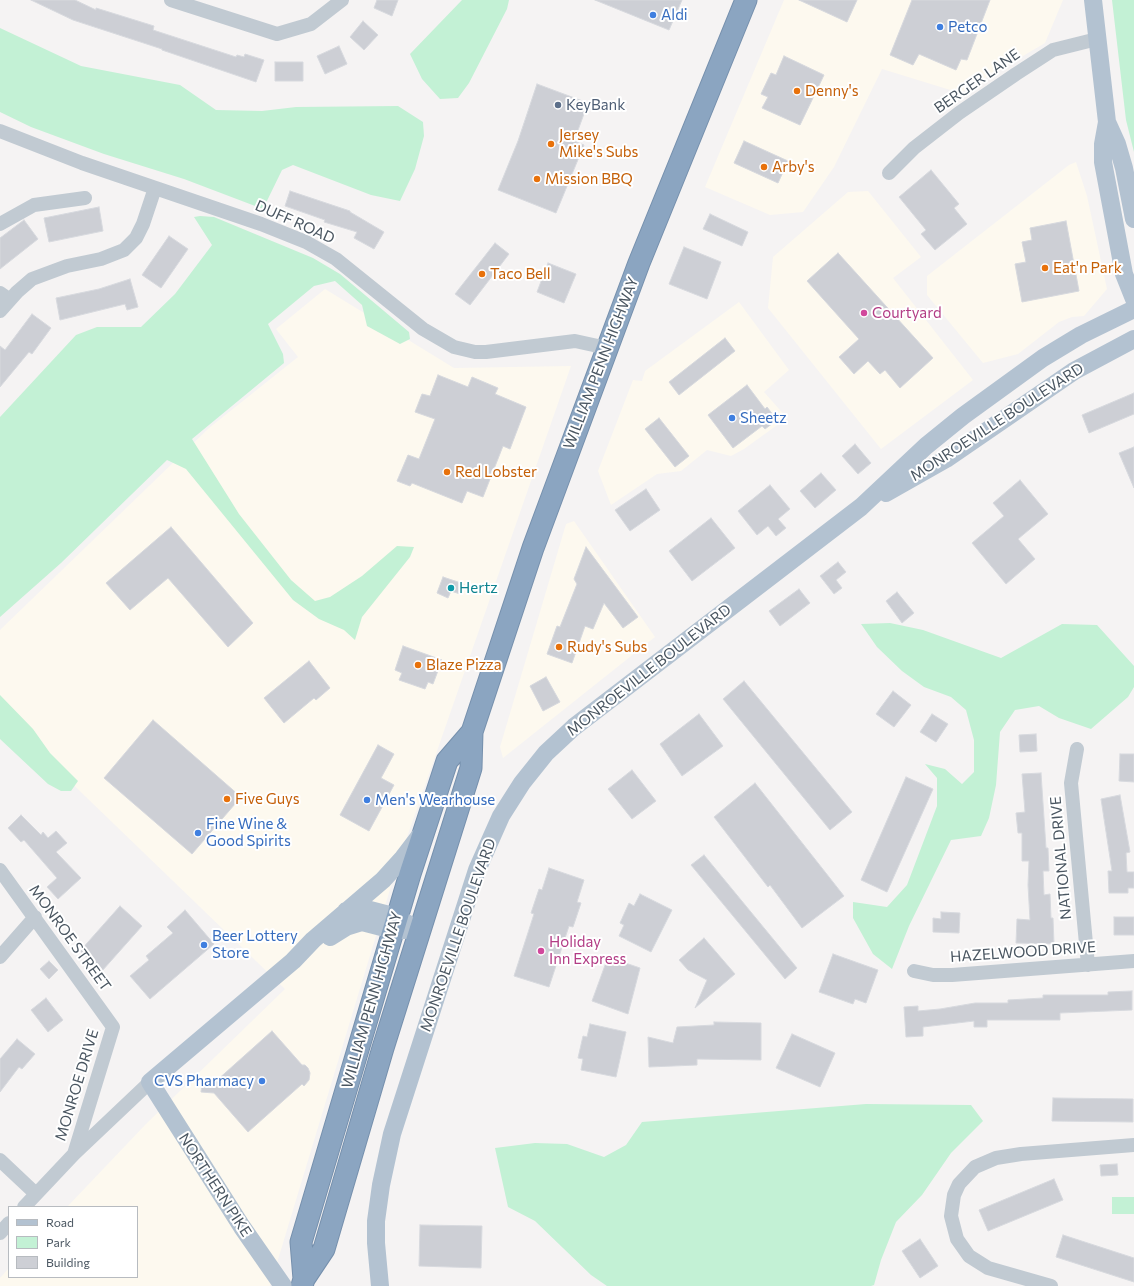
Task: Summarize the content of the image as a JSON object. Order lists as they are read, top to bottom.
{
  "streets": {
    "highway": ["WILLIAM PENN HIGHWAY"],
    "main road": ["MONROEVILLE BOULEVARD", "NORTHERN PIKE"],
    "street": [
      "BERGER LANE",
      "DUFF ROAD",
      "NATIONAL DRIVE",
      "MONROE STREET",
      "HAZELWOOD DRIVE",
      "MONROE DRIVE"
    ]
  },
  "crossings": [
    ["DUFF ROAD", "WILLIAM PENN HIGHWAY"],
    ["NATIONAL DRIVE", "HAZELWOOD DRIVE"],
    ["MONROE STREET", "MONROE DRIVE"]
  ],
  "places": [
    "Aldi",
    "Petco",
    "Denny's",
    "KeyBank",
    "Jersey Mike's Subs",
    "Arby's",
    "Mission BBQ",
    "Eat'n Park",
    "Taco Bell",
    "Courtyard",
    "Sheetz",
    "Red Lobster",
    "Hertz",
    "Rudy's Subs",
    "Blaze Pizza",
    "Five Guys",
    "Men's Wearhouse",
    "Fine Wine & Good Spirits",
    "Beer Lottery Store",
    "Holiday Inn Express",
    "CVS Pharmacy"
  ],
  "legend": ["Road", "Park", "Building"]
}
